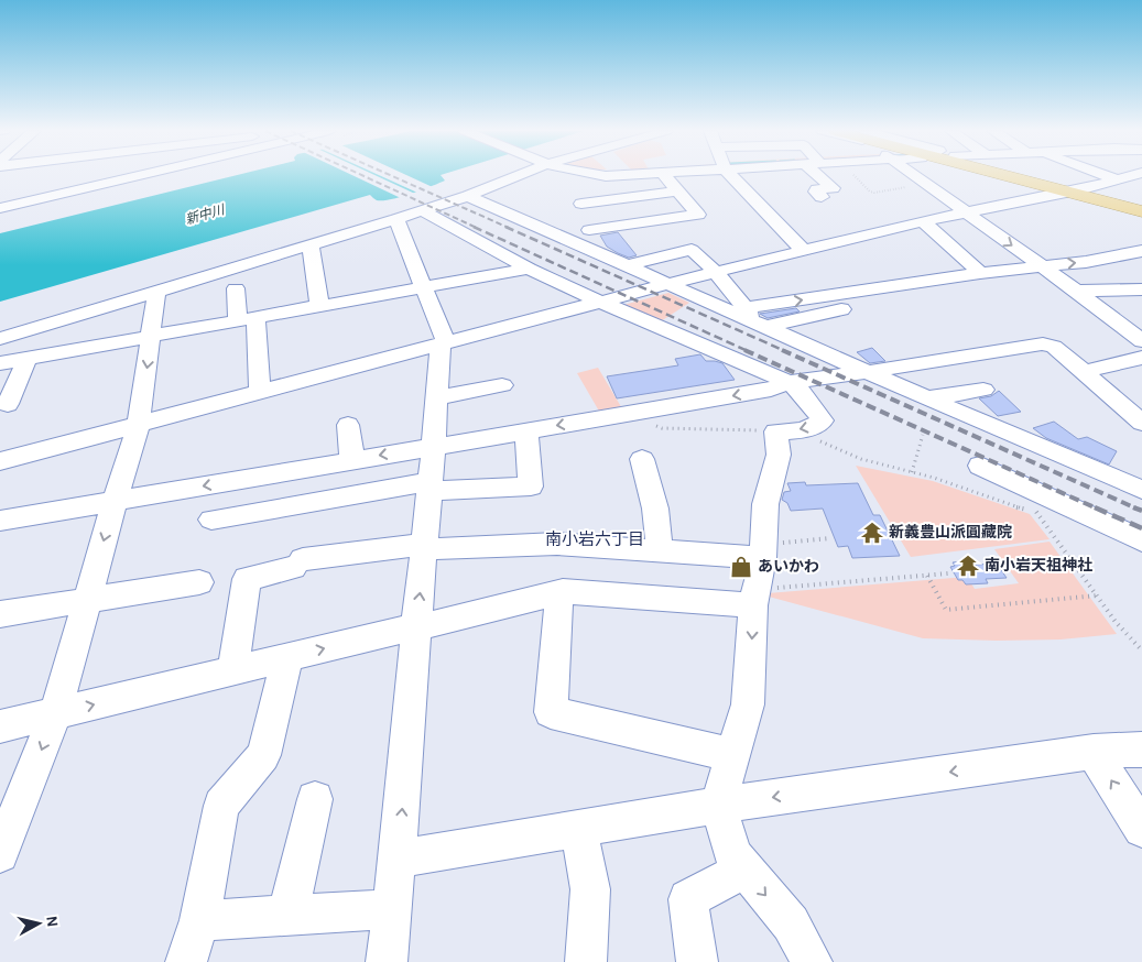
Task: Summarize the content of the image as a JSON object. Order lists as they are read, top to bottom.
{
  "districts": ["南小岩六丁目"],
  "water": ["新中川"],
  "places": {
    "temple": ["新義豊山派圓藏院", "南小岩天祖神社"],
    "shop": ["あいかわ"]
  },
  "north": "right"
}
